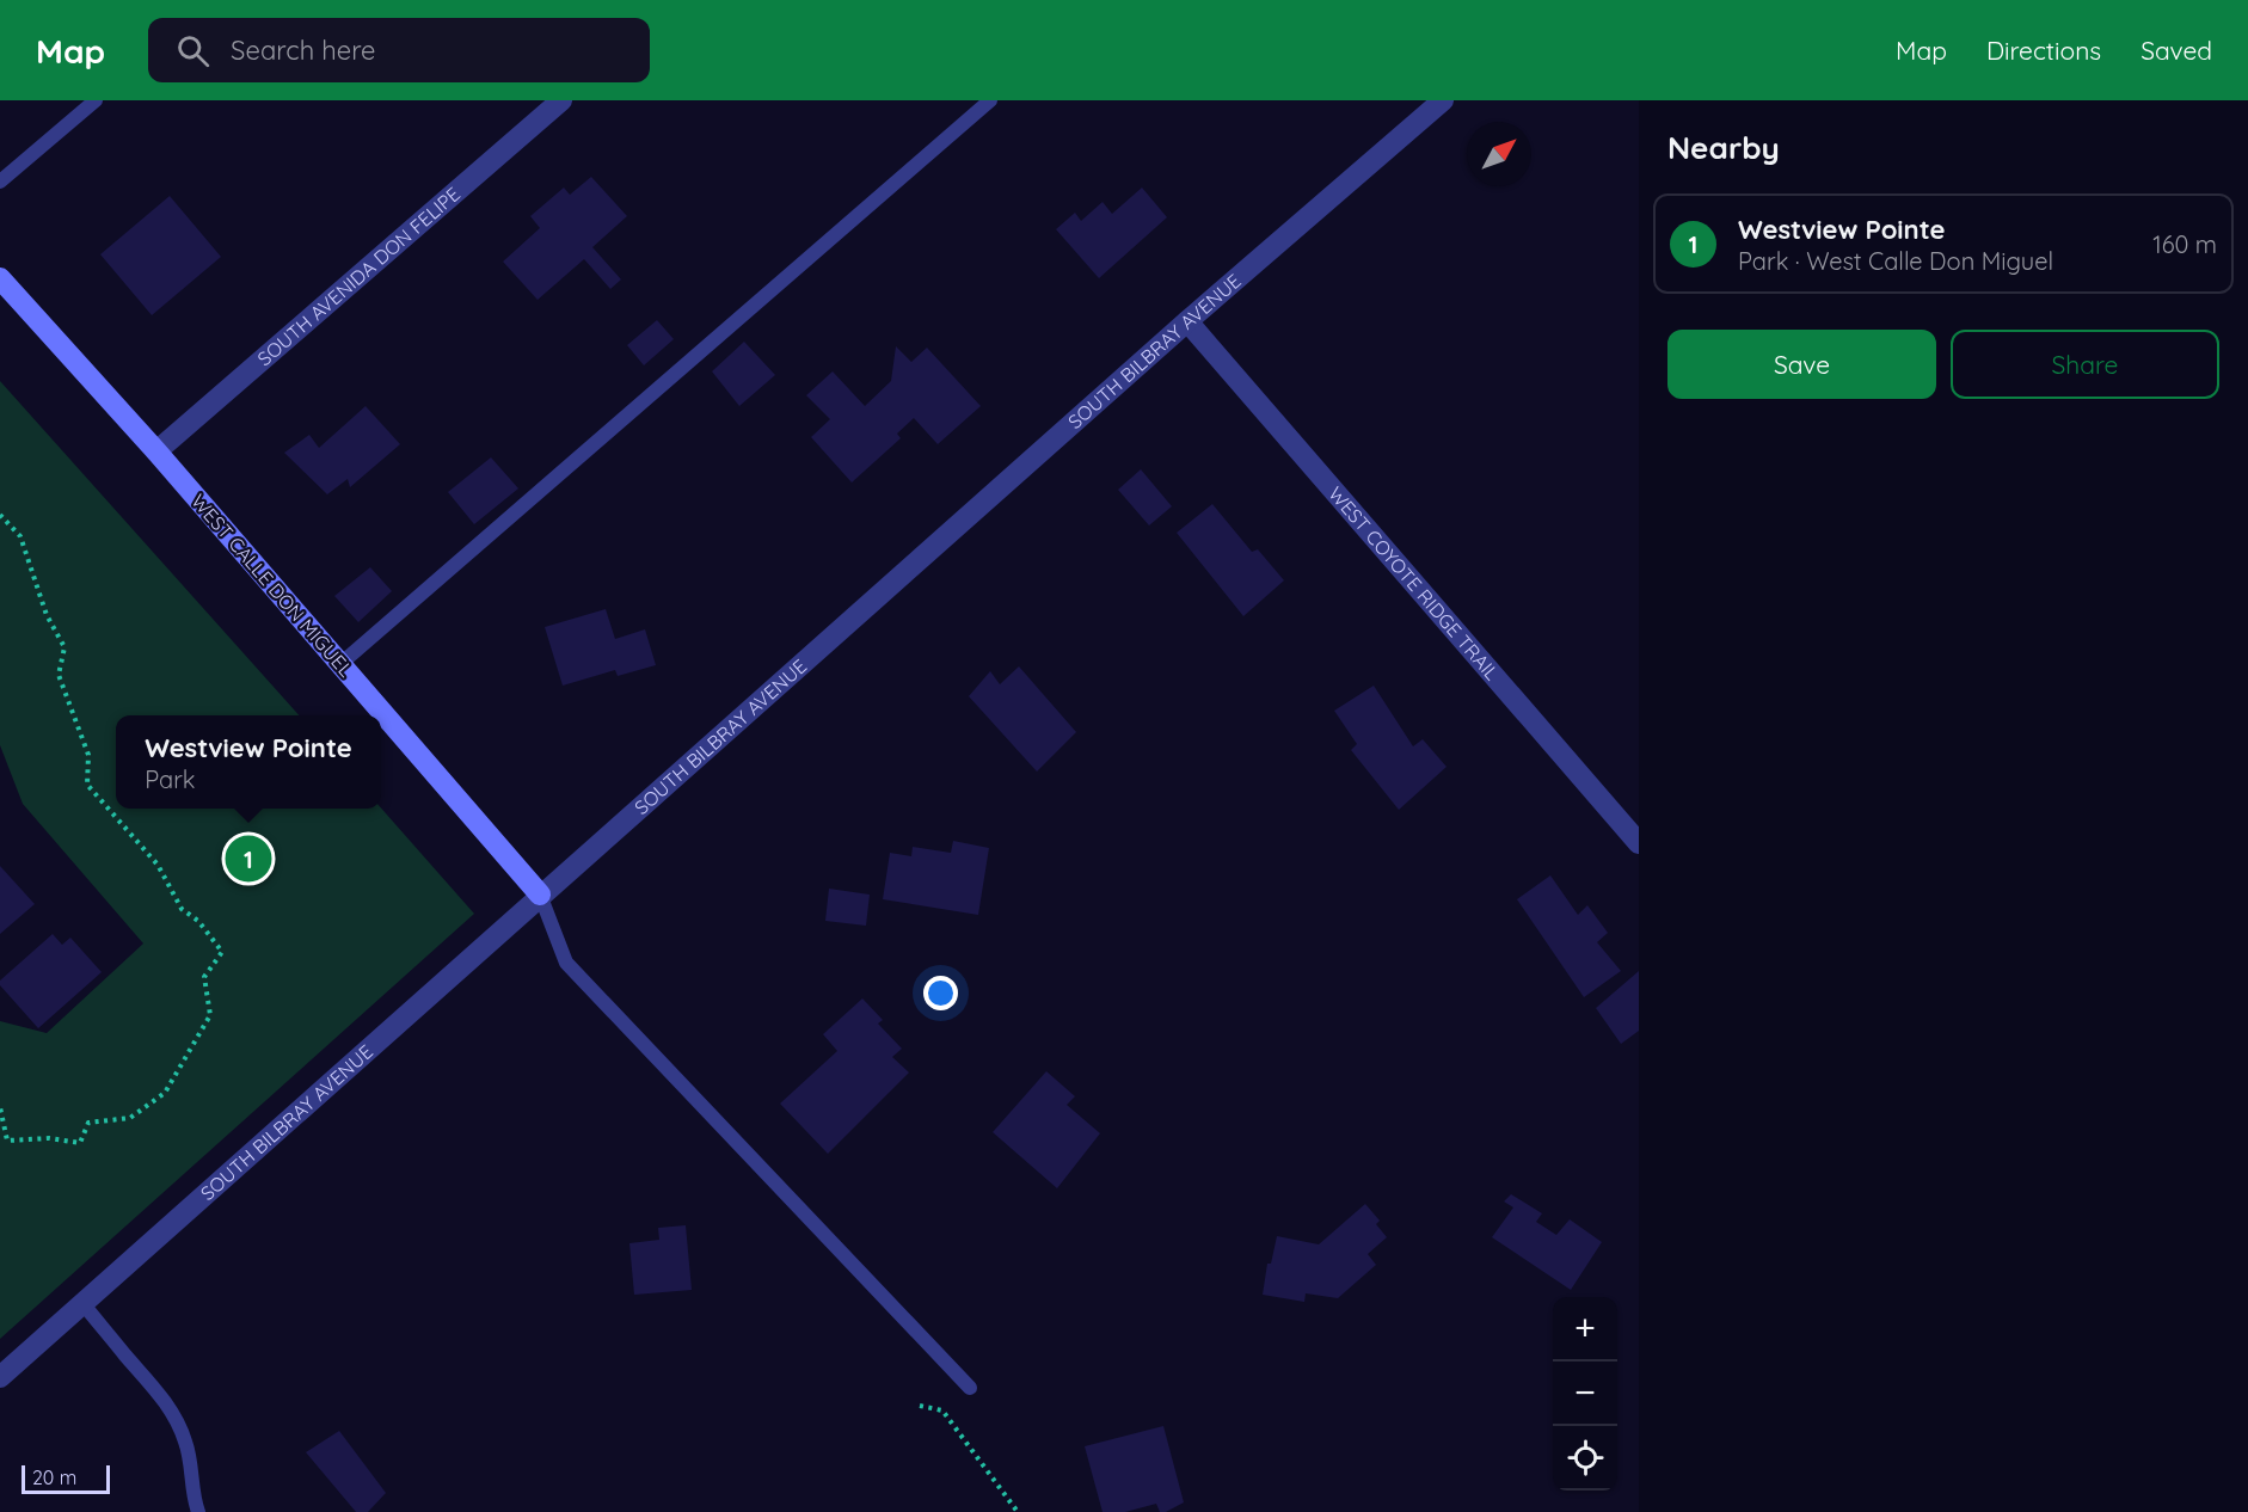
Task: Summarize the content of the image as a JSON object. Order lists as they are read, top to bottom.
{
  "streets": {
    "street": [
      "SOUTH AVENIDA DON FELIPE",
      "SOUTH BILBRAY AVENUE",
      "WEST COYOTE RIDGE TRAIL",
      "WEST CALLE DON MIGUEL"
    ]
  },
  "crossings": [
    ["SOUTH AVENIDA DON FELIPE", "WEST CALLE DON MIGUEL"],
    ["SOUTH BILBRAY AVENUE", "WEST COYOTE RIDGE TRAIL"],
    ["SOUTH BILBRAY AVENUE", "WEST CALLE DON MIGUEL"]
  ],
  "scale_bar": "20 m",
  "north": "top right",
  "page": {
    "header": "Map",
    "search": "Search here",
    "nav": ["Map", "Directions", "Saved"],
    "heading": "Nearby",
    "list": [
      {
        "mark": "1",
        "name": "Westview Pointe",
        "note": "Park · West Calle Don Miguel",
        "value": "160 m"
      }
    ],
    "buttons": ["Save", "Share"],
    "popup": ["Westview Pointe", "Park"],
    "pins": "1",
    "map_buttons": ["+", "−"],
    "scale": "20 m"
  }
}
